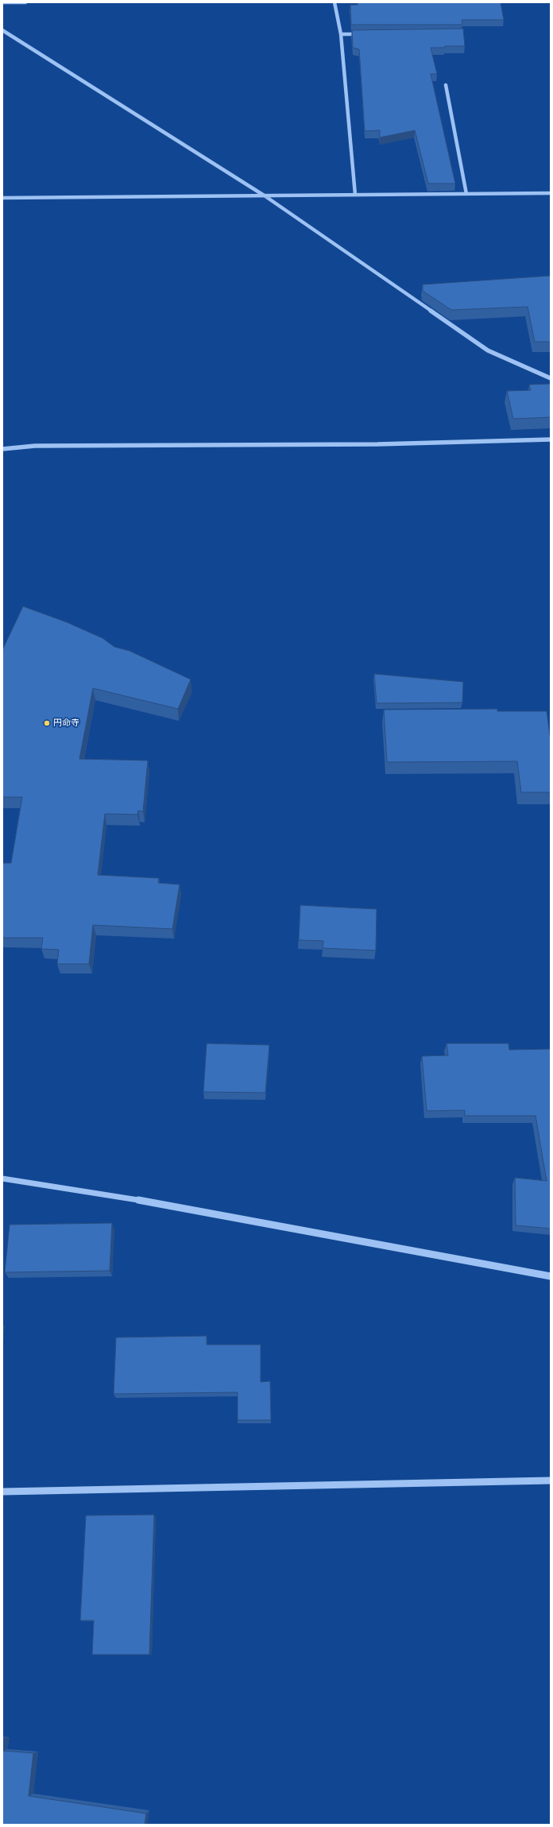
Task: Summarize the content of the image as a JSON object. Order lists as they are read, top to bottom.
{
  "places": ["円命寺"]
}
